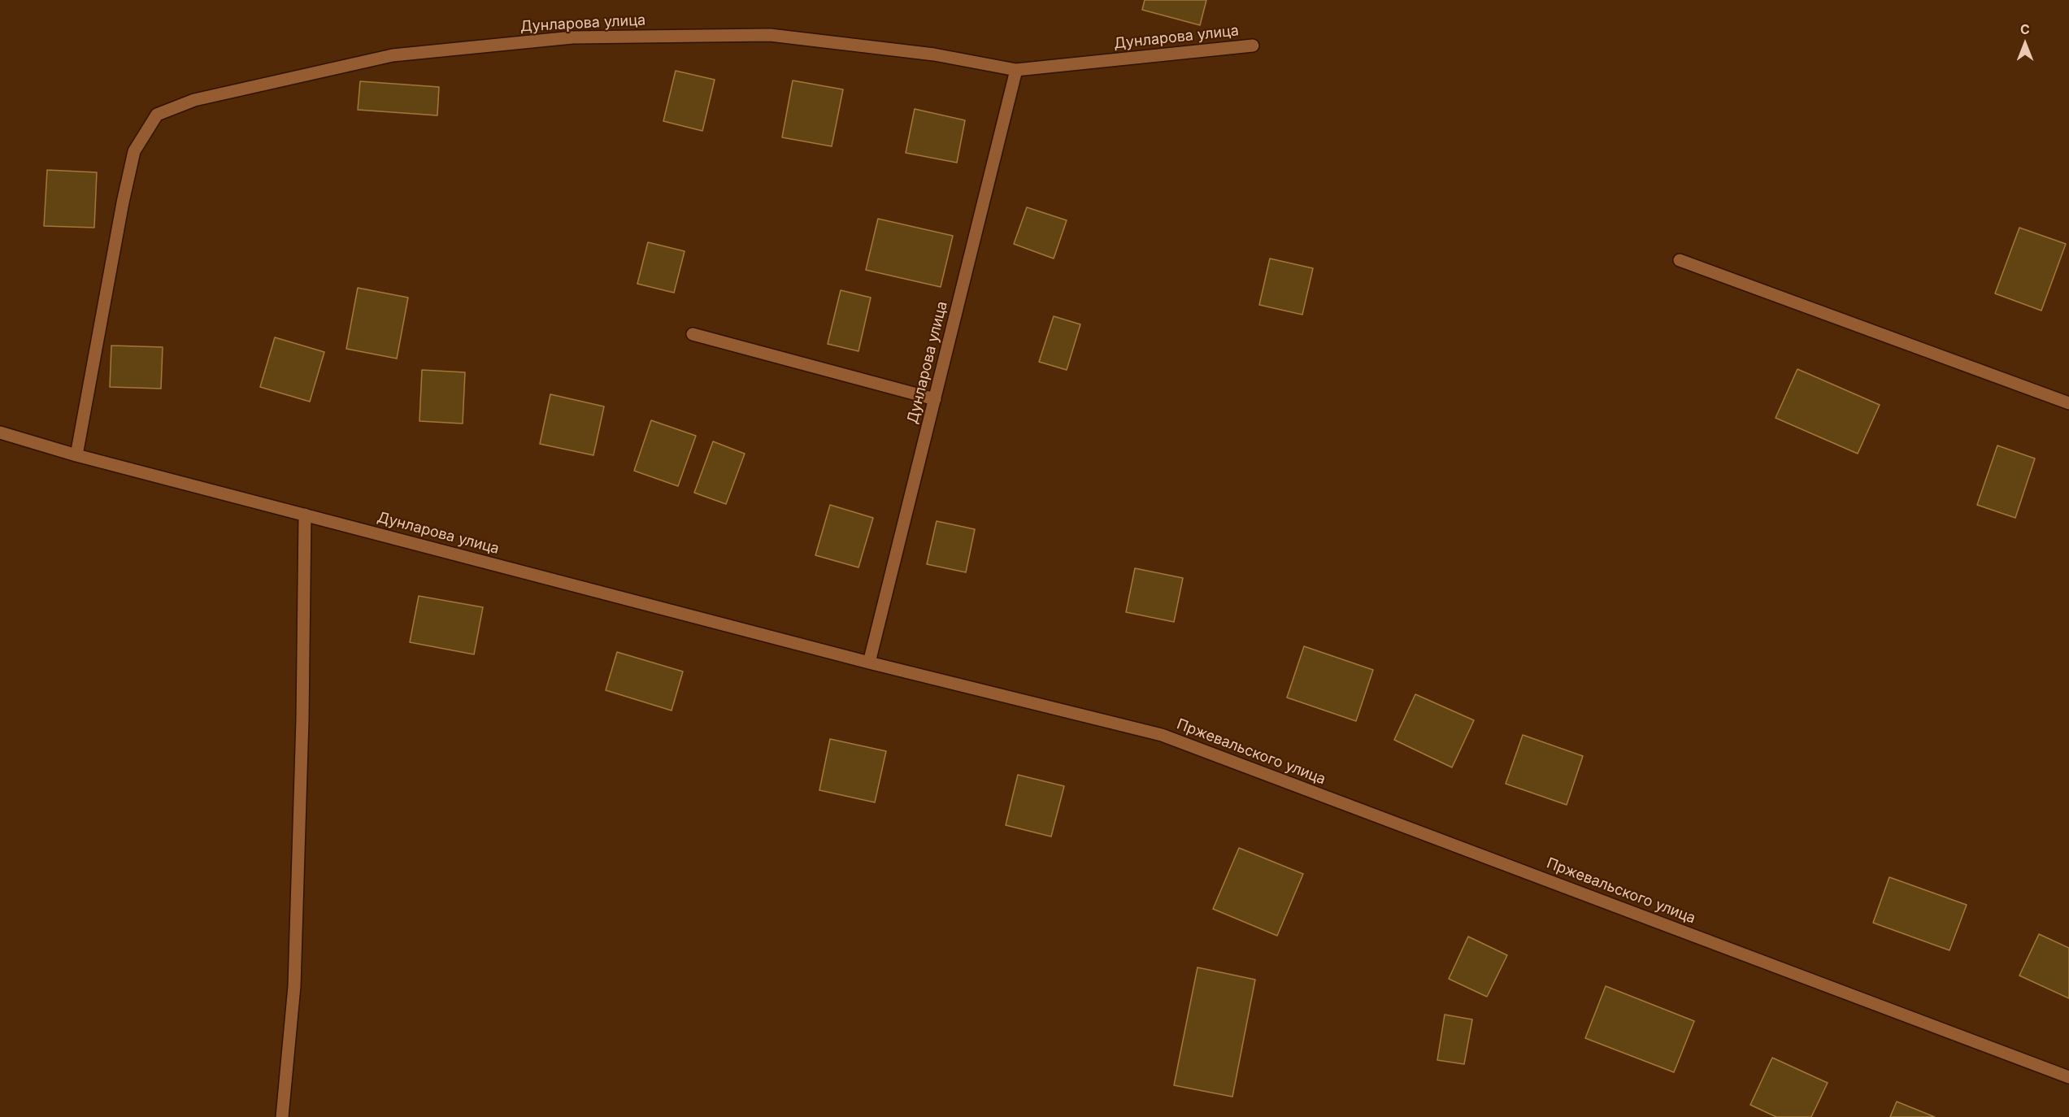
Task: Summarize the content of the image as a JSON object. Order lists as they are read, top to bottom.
{
  "streets": {
    "street": ["Дунларова улица", "Пржевальского улица"]
  },
  "crossings": [
    ["Дунларова улица", "Пржевальского улица"]
  ],
  "north": "top"
}
